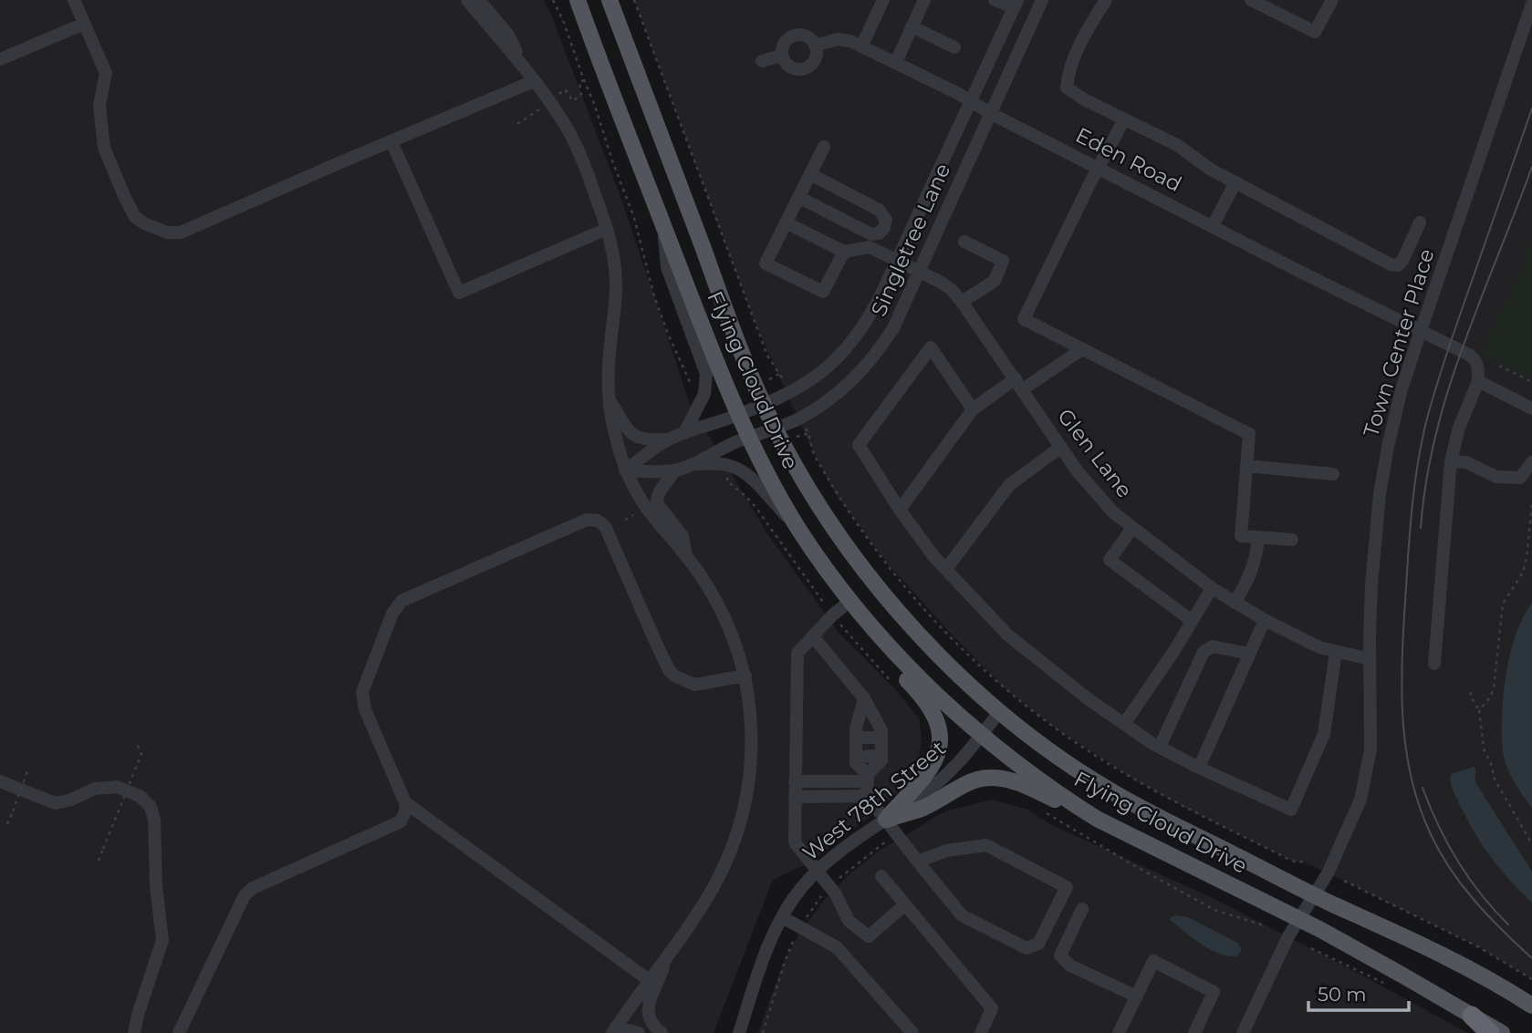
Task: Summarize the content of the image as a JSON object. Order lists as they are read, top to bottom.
{
  "streets": {
    "main road": ["Flying Cloud Drive"],
    "street": [
      "Eden Road",
      "Singletree Lane",
      "Town Center Place",
      "Glen Lane",
      "West 78th Street"
    ]
  },
  "crossings": [
    ["Eden Road", "Singletree Lane"],
    ["Eden Road", "Town Center Place"],
    ["Singletree Lane", "Flying Cloud Drive"],
    ["Singletree Lane", "Glen Lane"],
    ["Town Center Place", "Flying Cloud Drive"],
    ["Town Center Place", "Glen Lane"],
    ["Flying Cloud Drive", "West 78th Street"]
  ],
  "scale_bar": "50 m"
}
